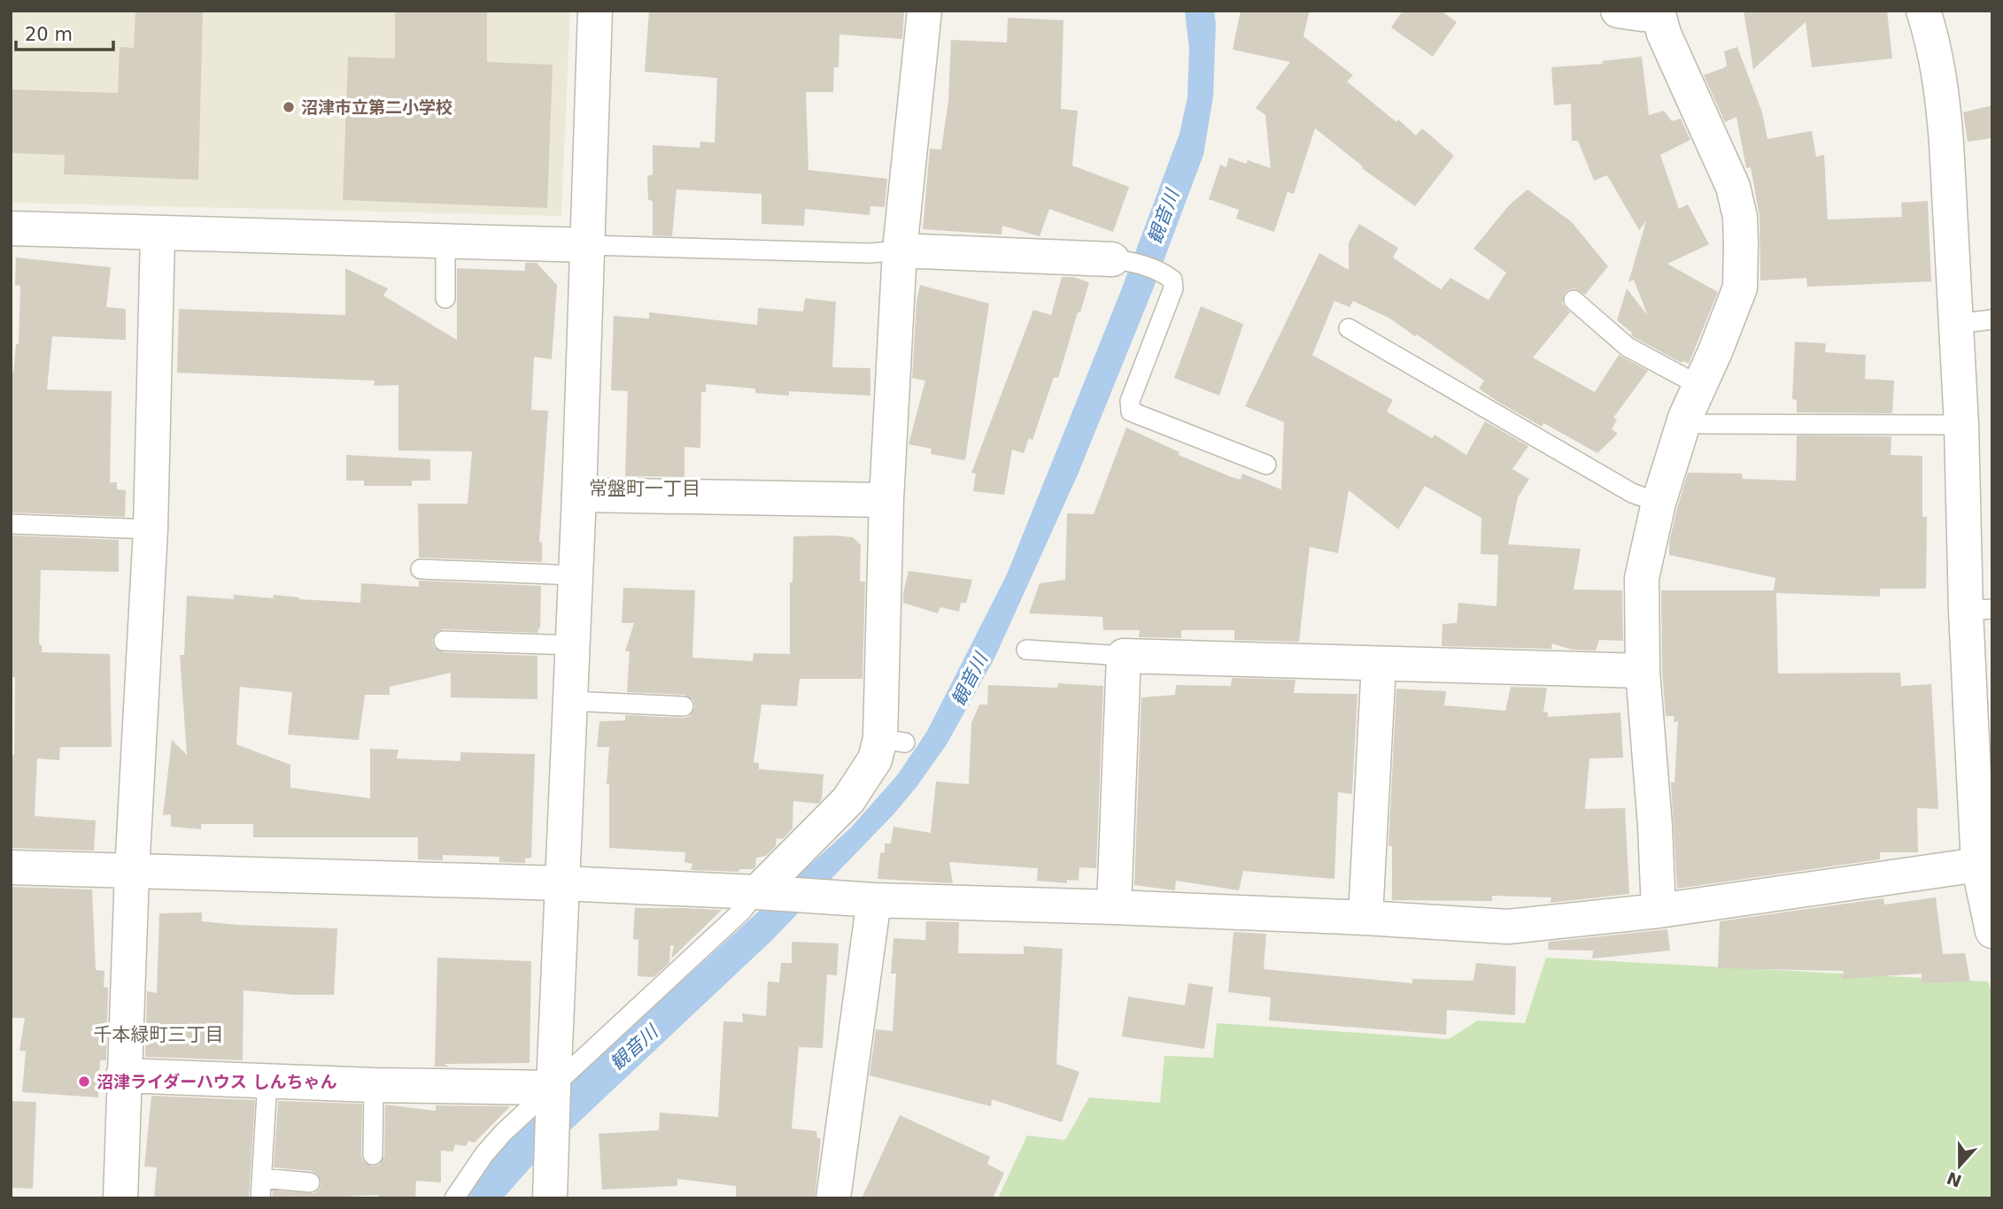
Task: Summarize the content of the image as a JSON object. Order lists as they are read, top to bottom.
{
  "districts": ["常盤町一丁目", "千本緑町三丁目"],
  "water": ["観音川"],
  "places": ["沼津市立第二小学校", "沼津ライダーハウス しんちゃん"],
  "scale_bar": "20 m",
  "north": "bottom"
}
